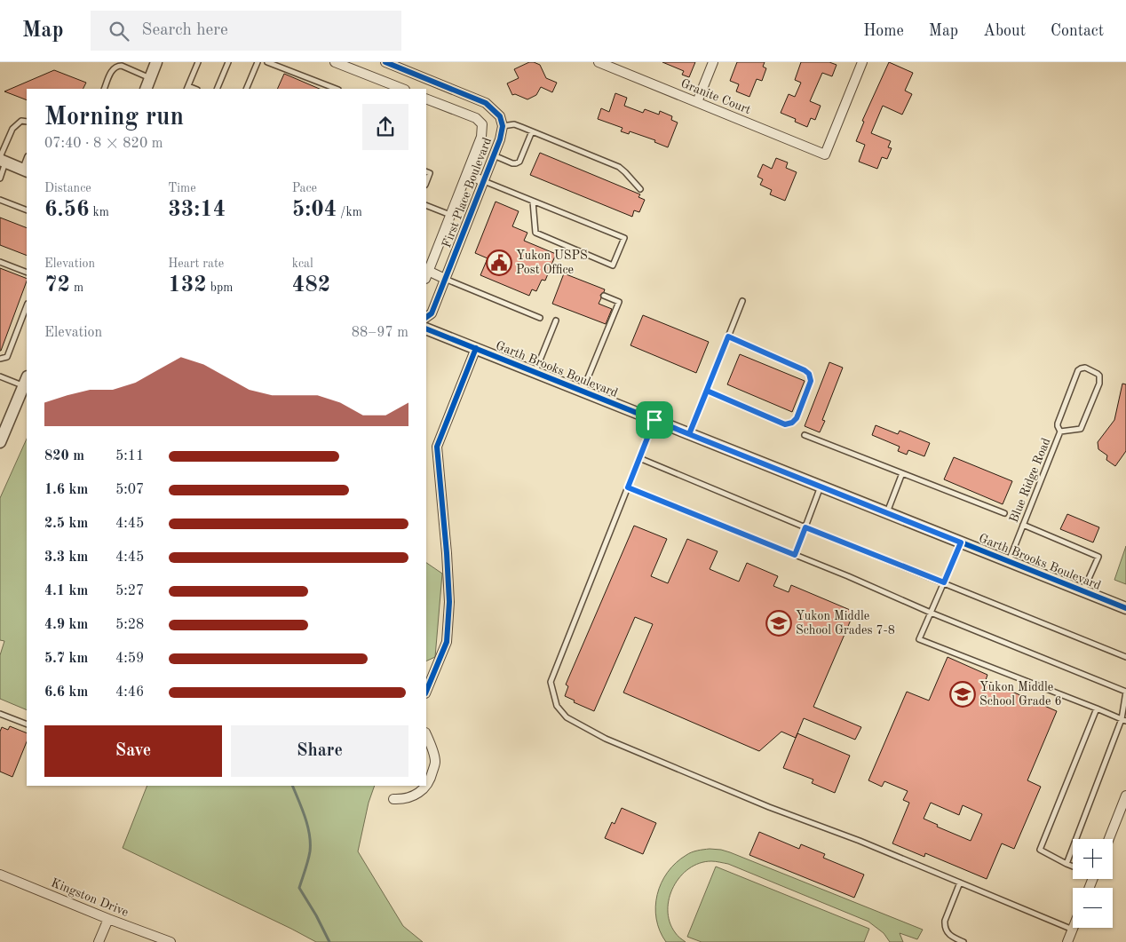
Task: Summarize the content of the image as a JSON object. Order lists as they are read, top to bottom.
{
  "streets": {
    "street": [
      "Granite Court",
      "First Place Boulevard",
      "Garth Brooks Boulevard",
      "Kingston Drive"
    ],
    "lane": ["Blue Ridge Road"]
  },
  "crossings": [
    ["Garth Brooks Boulevard", "Blue Ridge Road"]
  ],
  "places": {
    "public building": ["Yukon USPS Post Office"],
    "school or university": ["Yukon Middle School Grades 7-8", "Yukon Middle School Grade 6"]
  },
  "page": {
    "header": "Map",
    "search": "Search here",
    "nav": [
      "Home",
      "Map",
      "About",
      "Contact"
    ],
    "heading": ["Morning run", "07:40 · 8 × 820 m"],
    "stats": [
      ["Distance", "6.56 km"],
      ["Time", "33:14"],
      ["Pace", "5:04 /km"],
      ["Elevation", "72 m"],
      ["Heart rate", "132 bpm"],
      ["kcal", "482"]
    ],
    "chart": ["Elevation", "88–97 m"],
    "list": [
      {
        "name": "820 m",
        "note": "5:11"
      },
      {
        "name": "1.6 km",
        "note": "5:07"
      },
      {
        "name": "2.5 km",
        "note": "4:45"
      },
      {
        "name": "3.3 km",
        "note": "4:45"
      },
      {
        "name": "4.1 km",
        "note": "5:27"
      },
      {
        "name": "4.9 km",
        "note": "5:28"
      },
      {
        "name": "5.7 km",
        "note": "4:59"
      },
      {
        "name": "6.6 km",
        "note": "4:46"
      }
    ],
    "buttons": ["Save", "Share"],
    "map_buttons": ["+", "−"]
  }
}
